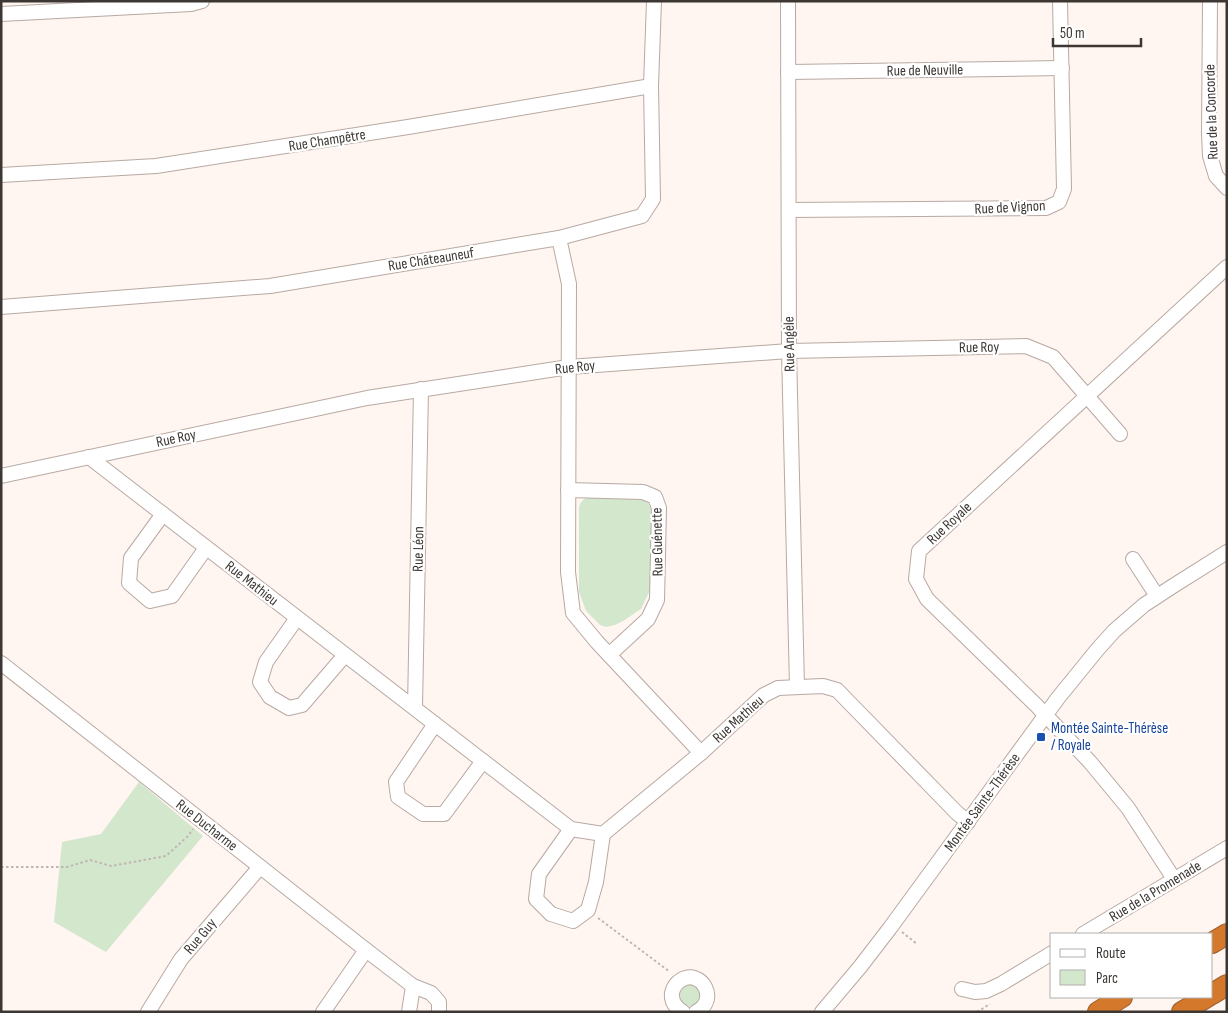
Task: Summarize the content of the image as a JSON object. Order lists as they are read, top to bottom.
{
  "streets": {
    "street": [
      "Rue de Neuville",
      "Rue de la Concorde",
      "Rue Champêtre",
      "Rue de Vignon",
      "Rue Châteauneuf",
      "Rue Angèle",
      "Rue Roy",
      "Rue Royale",
      "Rue Guénette",
      "Rue Léon",
      "Rue Mathieu",
      "Montée Sainte-Thérèse",
      "Rue Ducharme",
      "Rue de la Promenade",
      "Rue Guy"
    ]
  },
  "crossings": [
    ["Rue de Neuville", "Rue de Vignon"],
    ["Rue de Neuville", "Rue Angèle"],
    ["Rue Champêtre", "Rue Châteauneuf"],
    ["Rue de Vignon", "Rue Angèle"],
    ["Rue Angèle", "Rue Roy"],
    ["Rue Angèle", "Rue Mathieu"],
    ["Rue Roy", "Rue Royale"],
    ["Rue Roy", "Rue Léon"],
    ["Rue Roy", "Rue Mathieu"],
    ["Rue Royale", "Montée Sainte-Thérèse"],
    ["Rue Royale", "Rue de la Promenade"],
    ["Rue Léon", "Rue Mathieu"],
    ["Rue Mathieu", "Montée Sainte-Thérèse"],
    ["Rue Ducharme", "Rue Guy"]
  ],
  "places": {
    "transit": ["Montée Sainte-Thérèse / Royale"]
  },
  "legend": ["Route", "Parc"],
  "scale_bar": "50 m"
}
